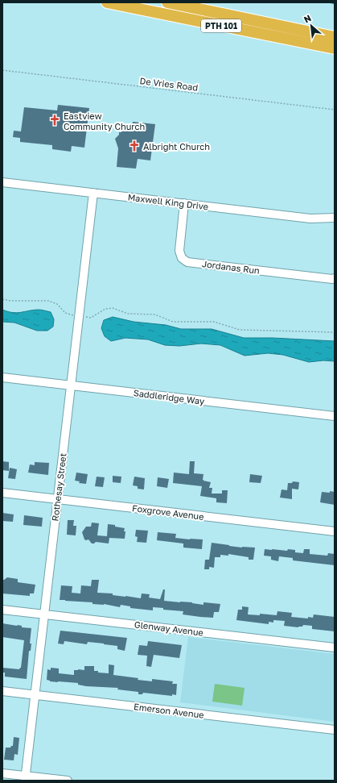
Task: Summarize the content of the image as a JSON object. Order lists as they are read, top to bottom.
{
  "streets": {
    "highway": ["PTH 101"],
    "street": [
      "Maxwell King Drive",
      "Jordanas Run",
      "Saddleridge Way",
      "Rothesay Street",
      "Foxgrove Avenue",
      "Glenway Avenue",
      "Emerson Avenue"
    ],
    "path": ["De Vries Road"]
  },
  "crossings": [
    ["Maxwell King Drive", "Jordanas Run"],
    ["Maxwell King Drive", "Rothesay Street"],
    ["Saddleridge Way", "Rothesay Street"],
    ["Rothesay Street", "Foxgrove Avenue"],
    ["Rothesay Street", "Glenway Avenue"],
    ["Rothesay Street", "Emerson Avenue"]
  ],
  "places": {
    "church": ["Eastview Community Church", "Albright Church"]
  },
  "north": "top left"
}
